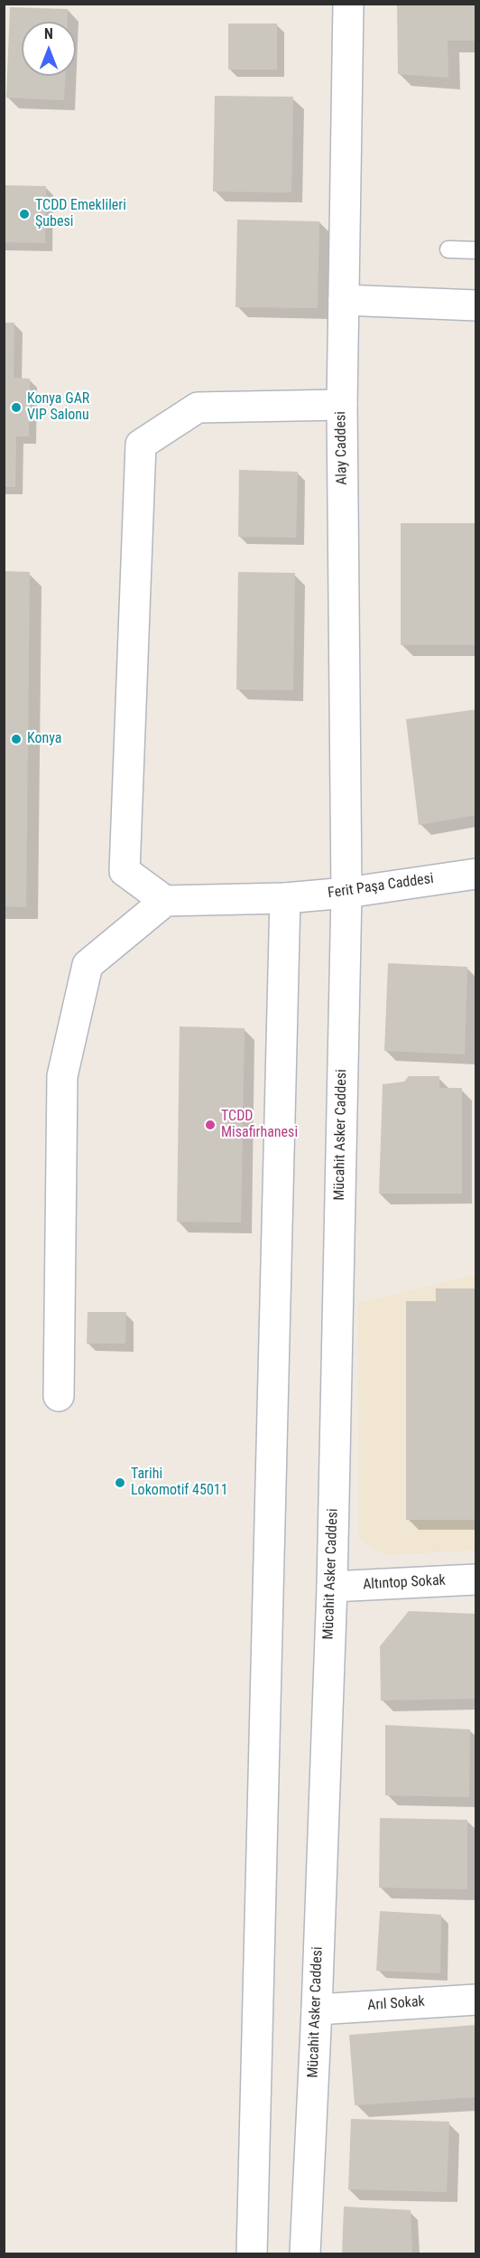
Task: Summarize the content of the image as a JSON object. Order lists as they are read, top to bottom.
{
  "streets": {
    "main road": [
      "Alay Caddesi",
      "Ferit Paşa Caddesi",
      "Mücahit Asker Caddesi",
      "Altıntop Sokak",
      "Arıl Sokak"
    ]
  },
  "crossings": [
    ["Alay Caddesi", "Ferit Paşa Caddesi"],
    ["Alay Caddesi", "Mücahit Asker Caddesi"],
    ["Ferit Paşa Caddesi", "Mücahit Asker Caddesi"],
    ["Mücahit Asker Caddesi", "Altıntop Sokak"],
    ["Mücahit Asker Caddesi", "Arıl Sokak"]
  ],
  "places": [
    "TCDD Emeklileri Şubesi",
    "Konya GAR VIP Salonu",
    "Konya",
    "TCDD Misafirhanesi",
    "Tarihi Lokomotif 45011"
  ],
  "north": "top"
}
